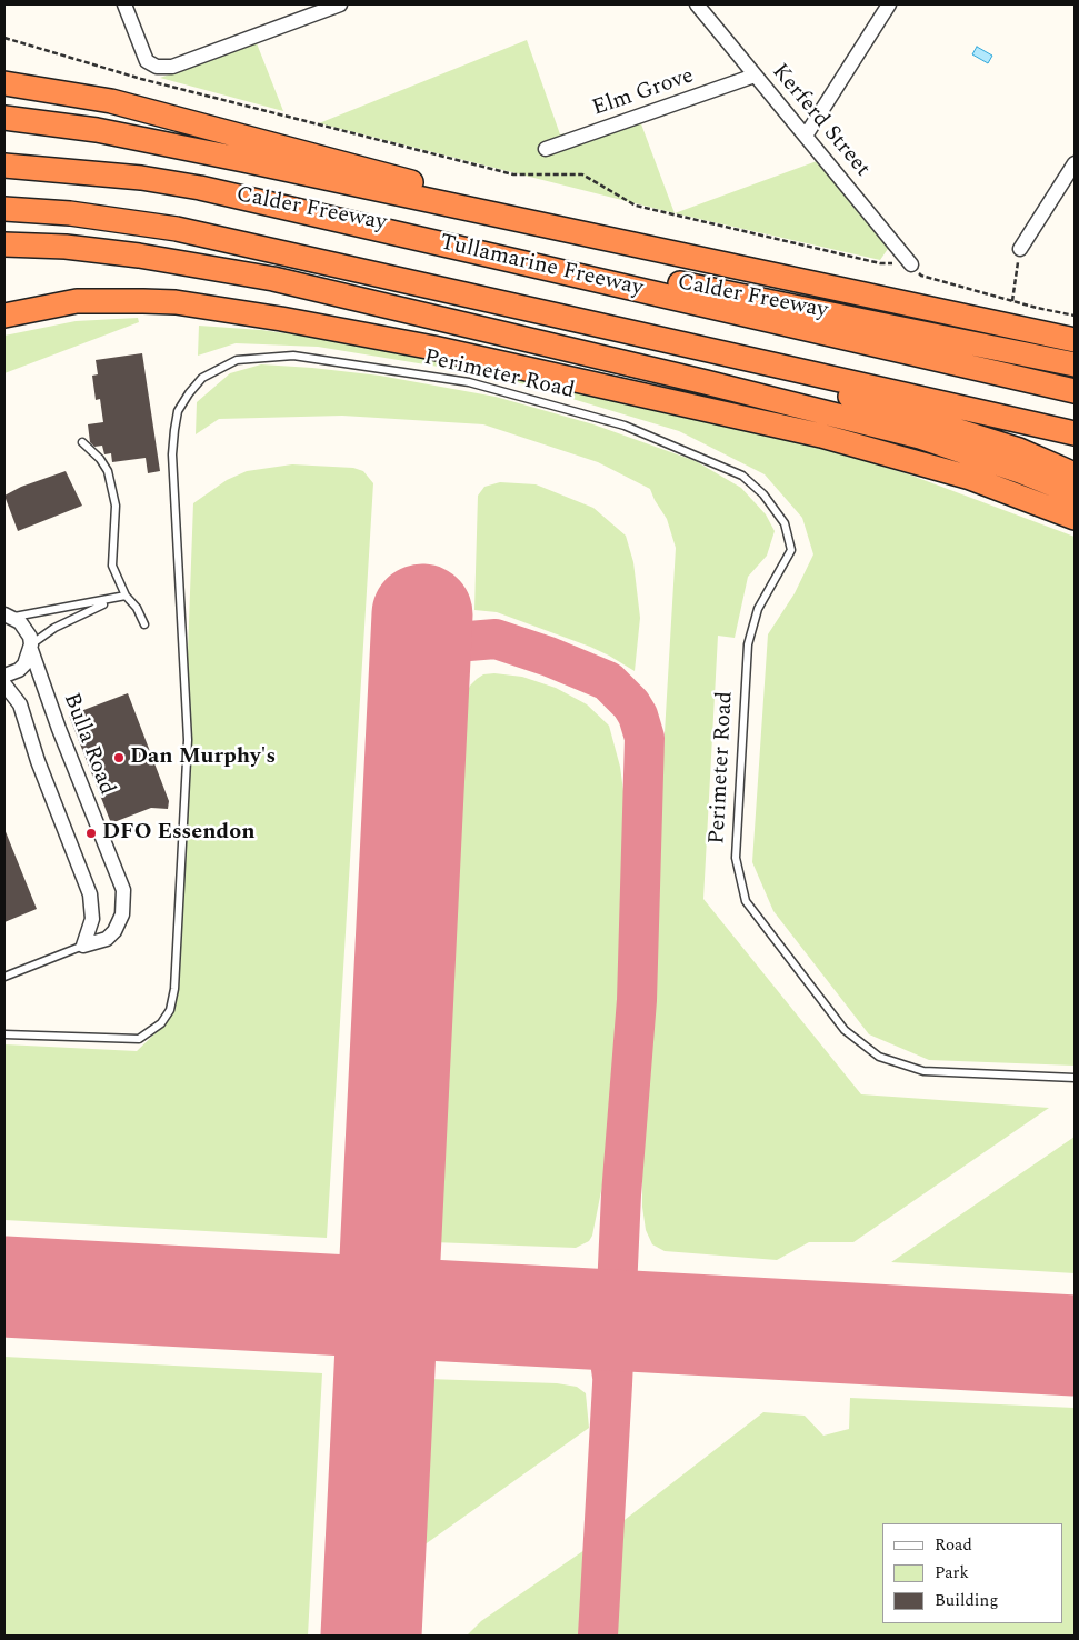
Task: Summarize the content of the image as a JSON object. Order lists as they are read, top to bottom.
{
  "streets": {
    "highway": ["Calder Freeway", "Tullamarine Freeway"],
    "street": ["Elm Grove", "Kerferd Street", "Bulla Road"],
    "lane": ["Perimeter Road"]
  },
  "crossings": [
    ["Elm Grove", "Kerferd Street"],
    ["Calder Freeway", "Tullamarine Freeway"]
  ],
  "places": ["Dan Murphy's", "DFO Essendon"],
  "legend": ["Road", "Park", "Building"]
}
